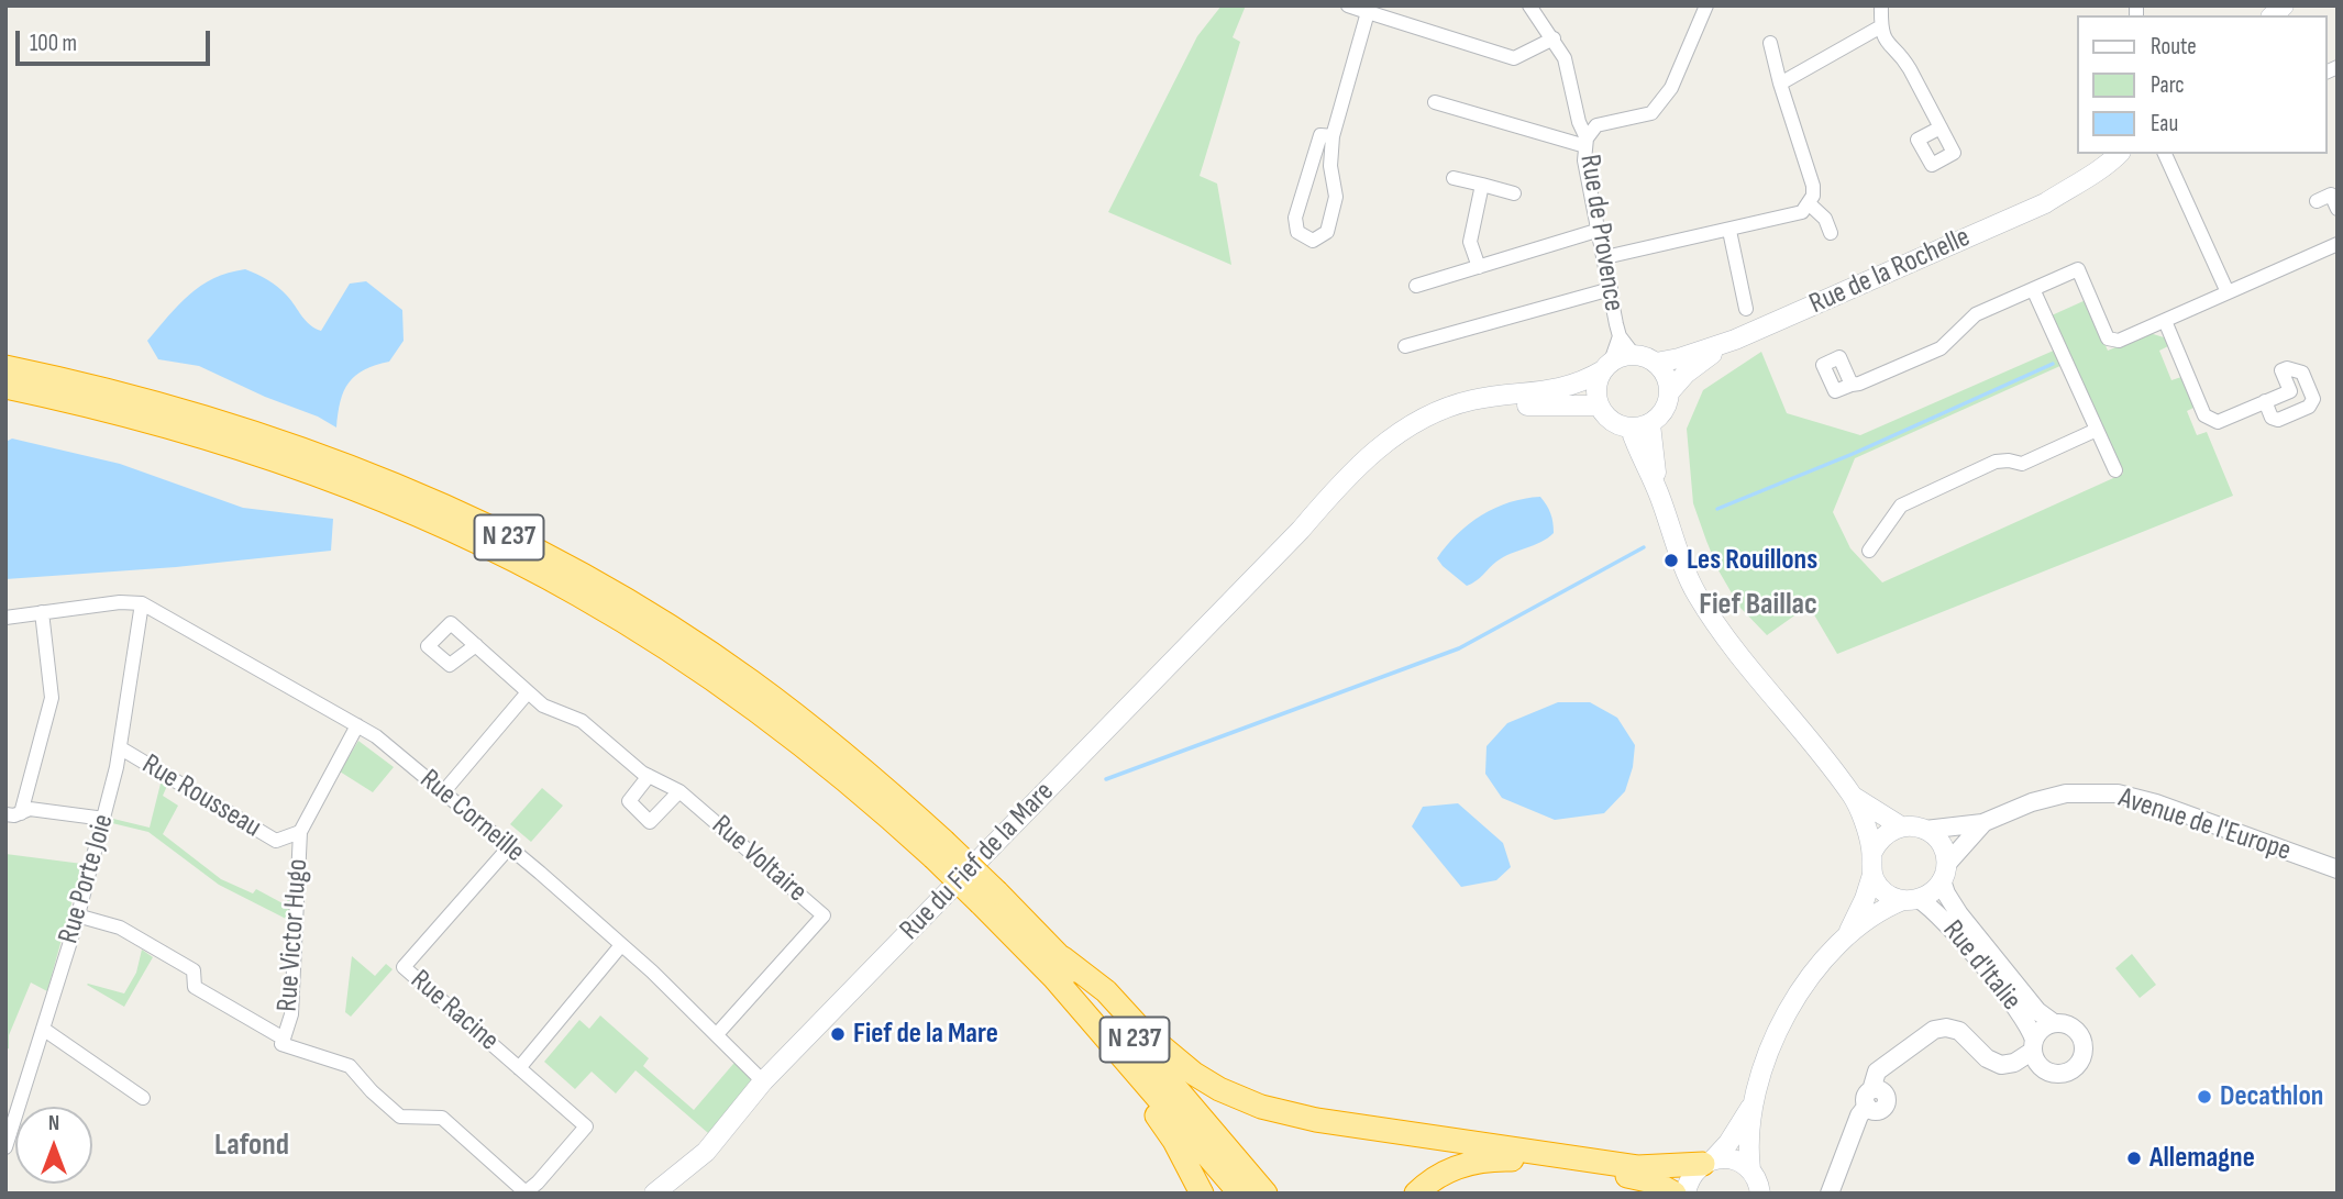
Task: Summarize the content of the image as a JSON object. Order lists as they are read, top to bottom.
{
  "streets": {
    "highway": ["N 237"],
    "main road": ["Rue de la Rochelle", "Rue du Fief de la Mare"],
    "street": [
      "Rue de Provence",
      "Rue Rousseau",
      "Rue Corneille",
      "Avenue de l'Europe",
      "Rue Voltaire",
      "Rue Porte Joie",
      "Rue Victor Hugo",
      "Rue d'Italie",
      "Rue Racine"
    ]
  },
  "crossings": [
    ["Rue de Provence", "Rue de la Rochelle"],
    ["Rue de Provence", "Rue du Fief de la Mare"],
    ["Rue de la Rochelle", "Rue du Fief de la Mare"],
    ["Rue Rousseau", "Rue Corneille"],
    ["Rue Rousseau", "Rue Porte Joie"],
    ["Rue Rousseau", "Rue Victor Hugo"],
    ["Rue Corneille", "Rue Voltaire"],
    ["Rue Corneille", "Rue du Fief de la Mare"],
    ["Rue Corneille", "Rue Porte Joie"],
    ["Rue Corneille", "Rue Racine"],
    ["Avenue de l'Europe", "Rue d'Italie"]
  ],
  "districts": ["Fief Baillac", "Lafond"],
  "places": [
    "Les Rouillons",
    "Fief de la Mare",
    "Decathlon",
    "Allemagne"
  ],
  "legend": ["Route", "Parc", "Eau"],
  "scale_bar": "100 m",
  "north": "top"
}
